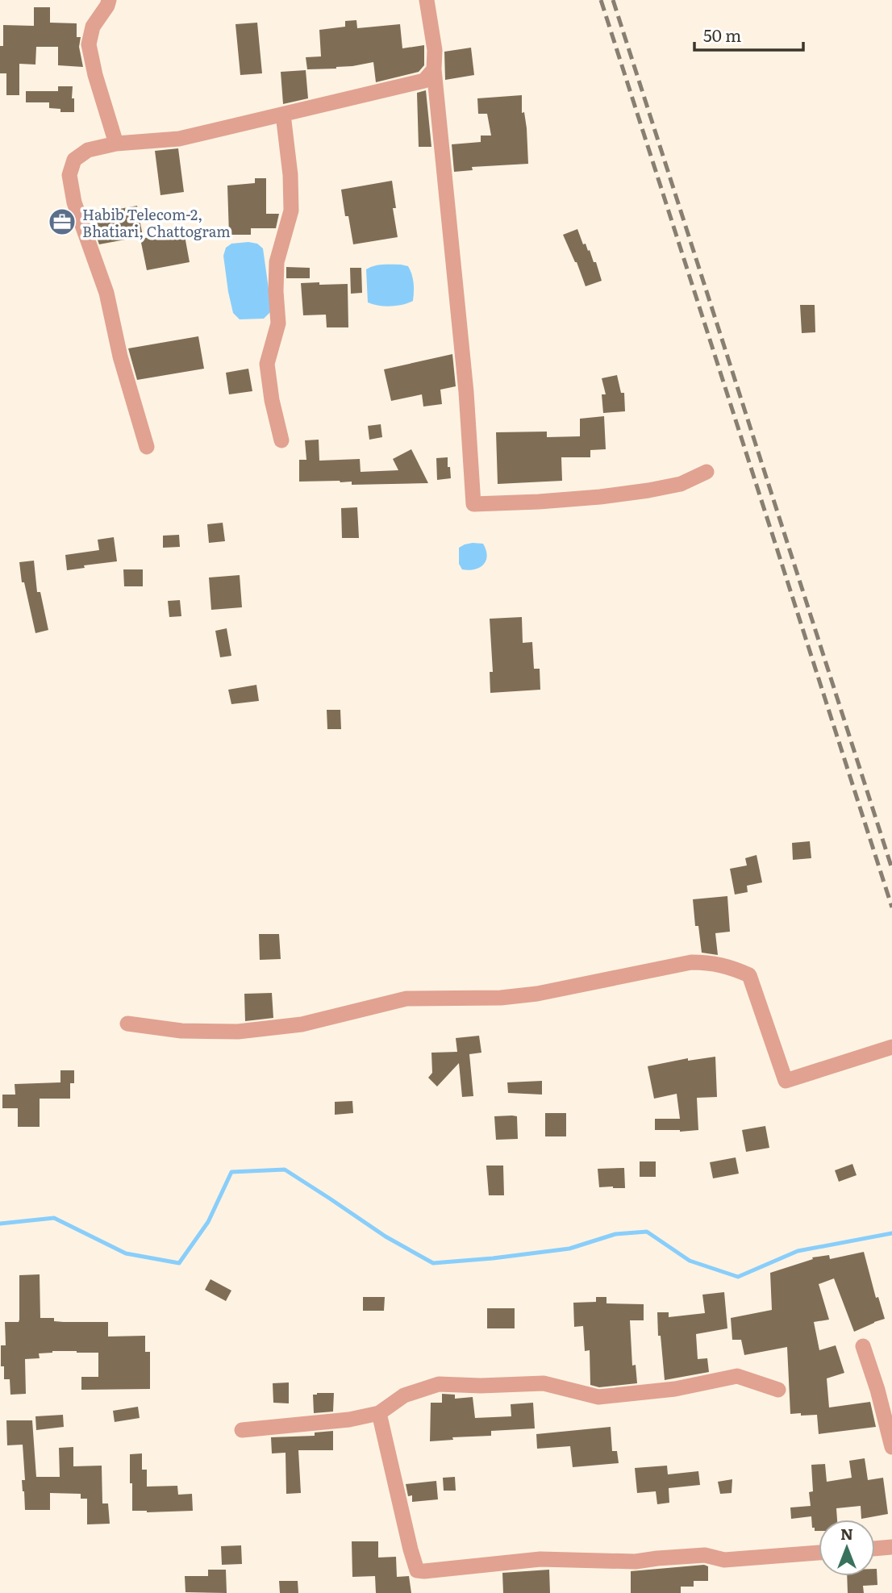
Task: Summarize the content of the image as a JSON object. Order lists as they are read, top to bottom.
{
  "places": {
    "office": ["Habib Telecom-2, Bhatiari, Chattogram"]
  },
  "scale_bar": "50 m",
  "north": "top"
}
